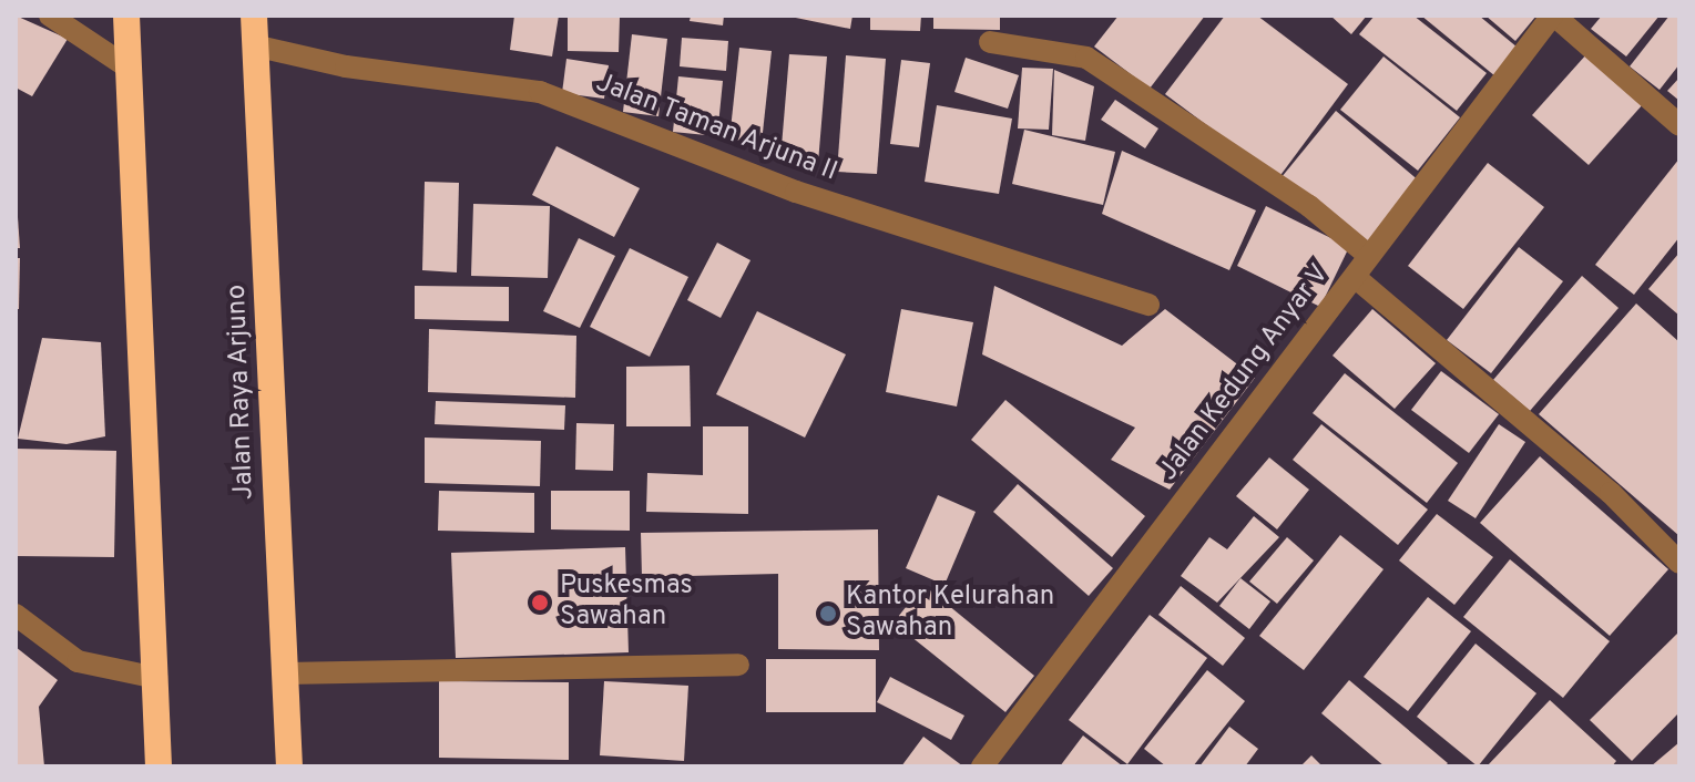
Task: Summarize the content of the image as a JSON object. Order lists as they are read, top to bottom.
{
  "streets": {
    "highway": ["Jalan Raya Arjuno"],
    "street": ["Jalan Taman Arjuna II", "Jalan Kedung Anyar V"]
  },
  "crossings": [
    ["Jalan Taman Arjuna II", "Jalan Raya Arjuno"]
  ],
  "places": ["Puskesmas Sawahan", "Kantor Kelurahan Sawahan"]
}
